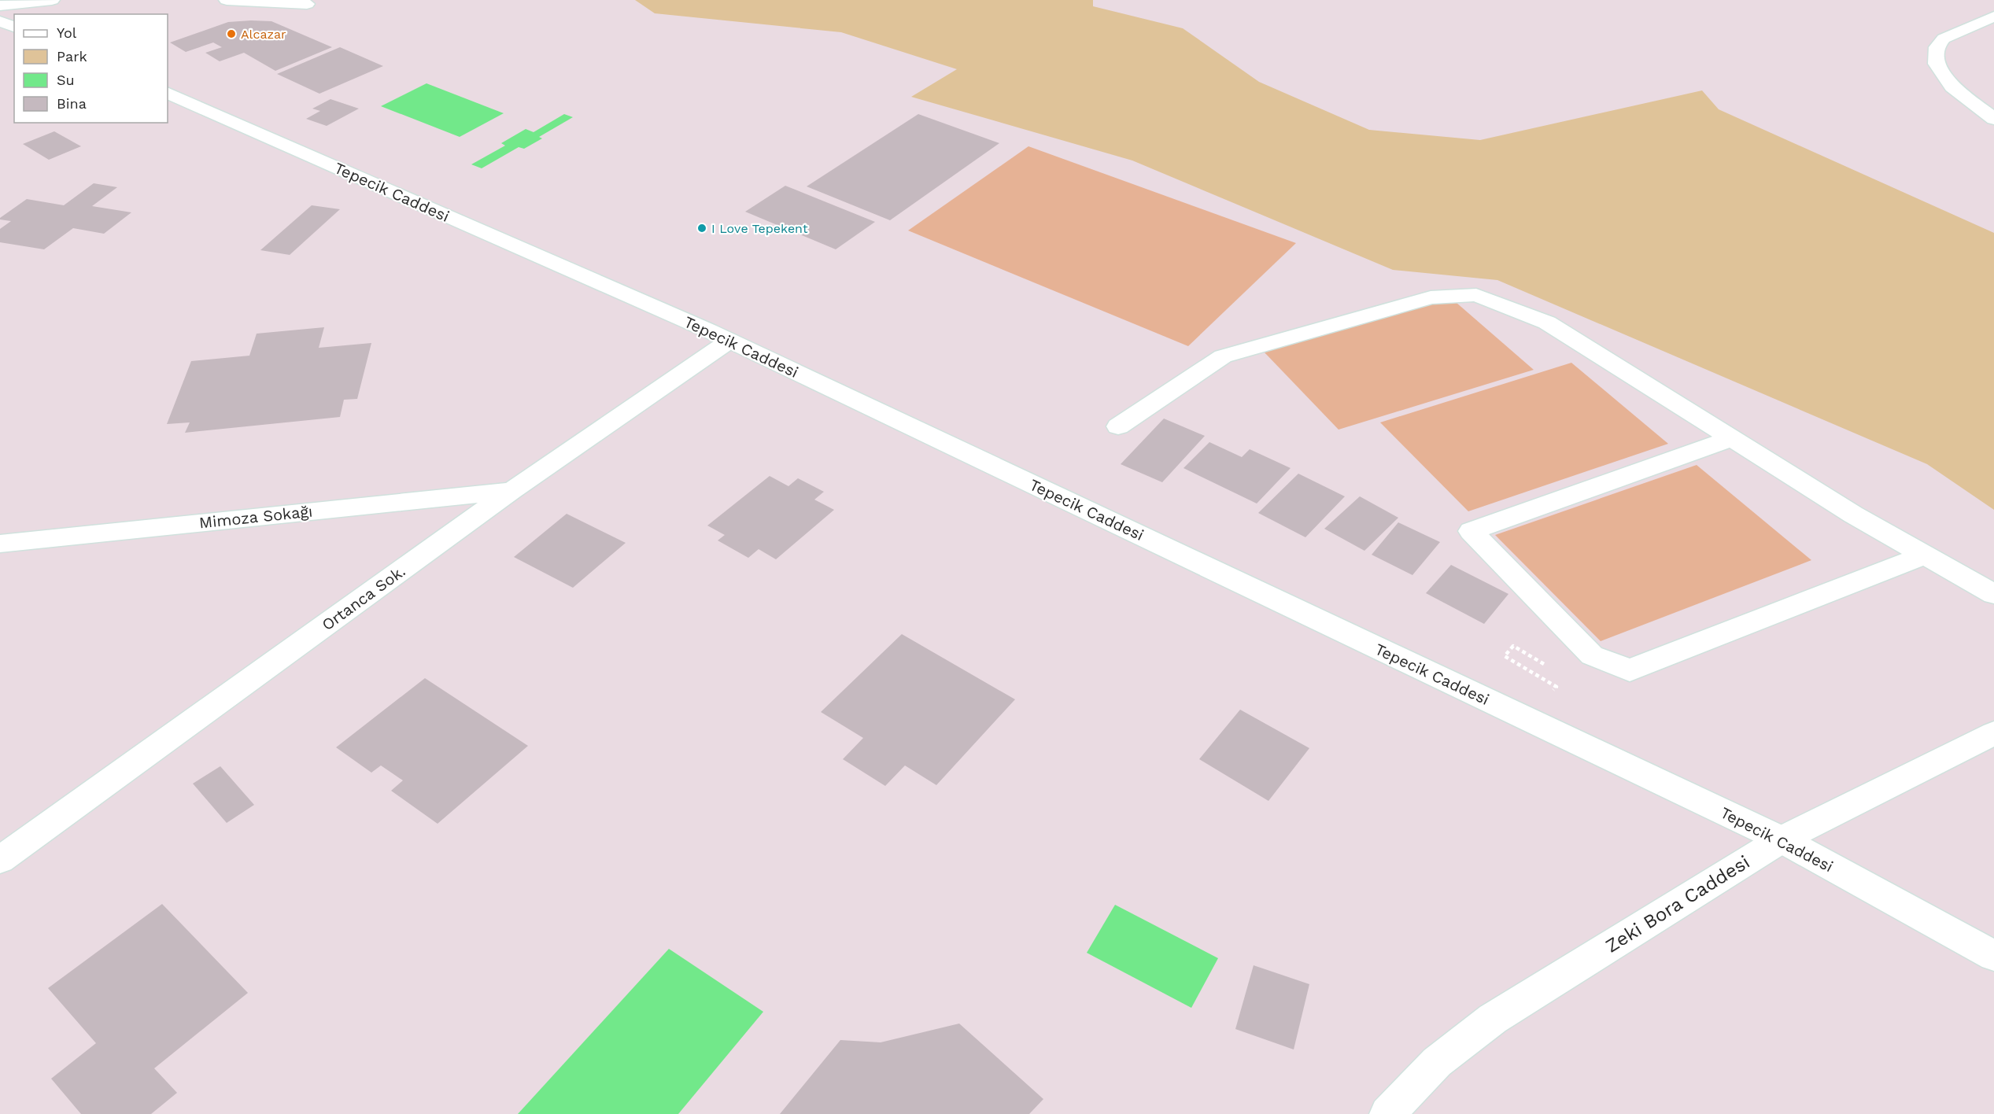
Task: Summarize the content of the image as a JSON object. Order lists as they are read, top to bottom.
{
  "streets": {
    "street": [
      "Tepecik Caddesi",
      "Mimoza Sokağı",
      "Ortanca Sok.",
      "Zeki Bora Caddesi"
    ]
  },
  "crossings": [
    ["Tepecik Caddesi", "Ortanca Sok."],
    ["Tepecik Caddesi", "Zeki Bora Caddesi"],
    ["Mimoza Sokağı", "Ortanca Sok."]
  ],
  "places": ["Alcazar", "I Love Tepekent"],
  "legend": [
    "Yol",
    "Park",
    "Su",
    "Bina"
  ]
}
